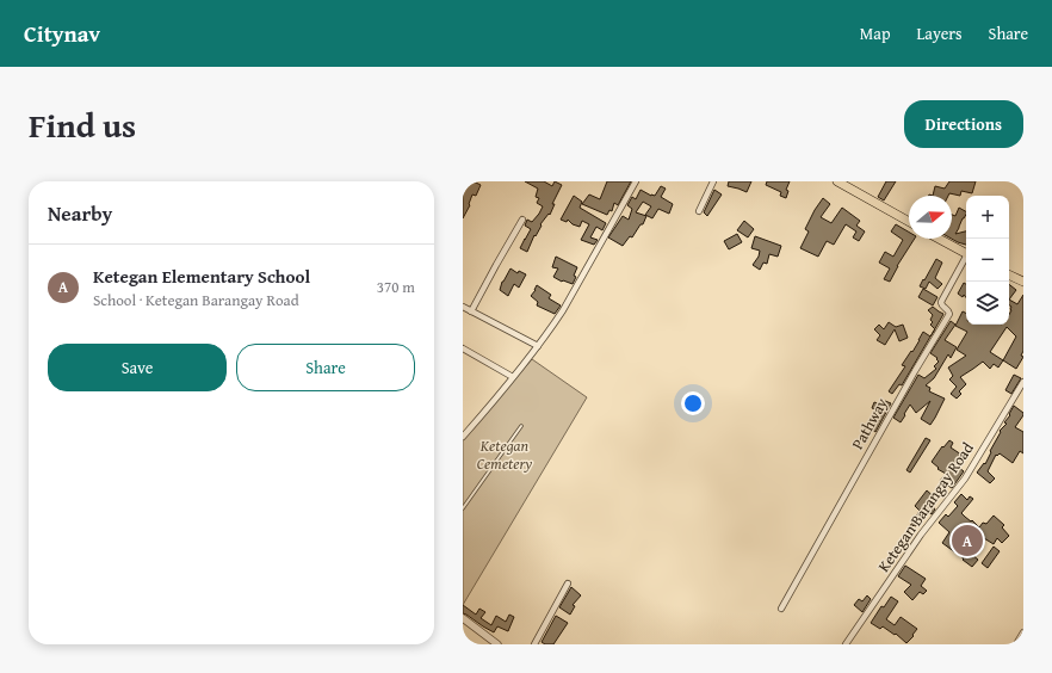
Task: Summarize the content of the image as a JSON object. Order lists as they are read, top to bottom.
{
  "streets": {
    "street": ["Pathway", "Ketegan Barangay Road"]
  },
  "parks": ["Ketegan Cemetery"],
  "north": "right",
  "page": {
    "header": "Citynav",
    "nav": ["Map", "Layers", "Share"],
    "title": "Find us",
    "buttons": [
      "Directions",
      ["Save", "Share"]
    ],
    "heading": "Nearby",
    "map_buttons": ["+", "−"],
    "list": [
      {
        "mark": "A",
        "name": "Ketegan Elementary School",
        "note": "School · Ketegan Barangay Road",
        "value": "370 m"
      }
    ],
    "pins": "A"
  }
}
